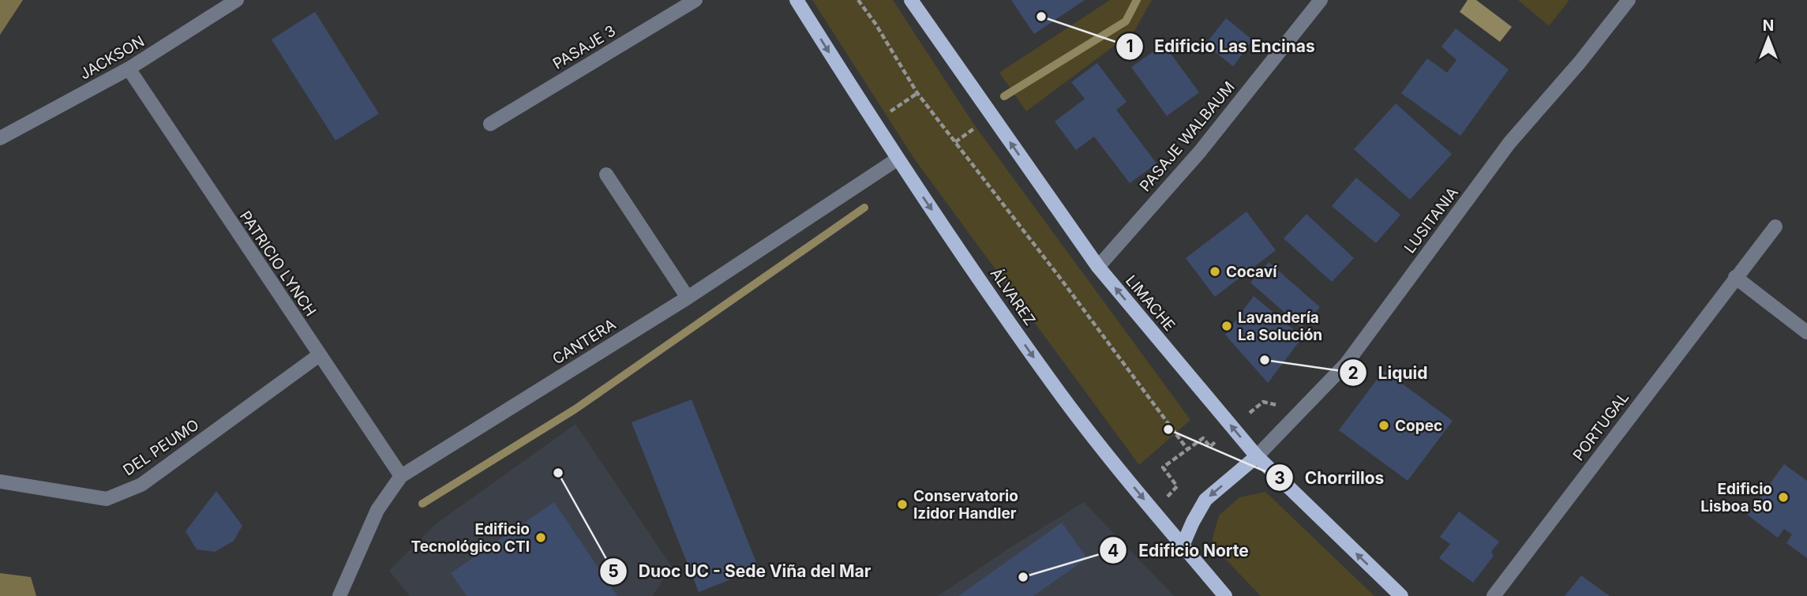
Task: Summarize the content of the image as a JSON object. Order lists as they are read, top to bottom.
{
  "streets": {
    "main road": ["ÁLVAREZ", "LIMACHE"],
    "street": [
      "PASAJE 3",
      "JACKSON",
      "PASAJE WALBAUM",
      "LUSITANIA",
      "PATRICIO LYNCH",
      "CANTERA",
      "PORTUGAL",
      "DEL PEUMO"
    ]
  },
  "crossings": [
    ["JACKSON", "PATRICIO LYNCH"],
    ["PASAJE WALBAUM", "LIMACHE"],
    ["LUSITANIA", "LIMACHE"],
    ["PATRICIO LYNCH", "CANTERA"],
    ["PATRICIO LYNCH", "DEL PEUMO"],
    ["ÁLVAREZ", "CANTERA"]
  ],
  "one_way": ["ÁLVAREZ", "LIMACHE"],
  "places": [
    "Edificio Las Encinas",
    "Cocaví",
    "Lavandería La Solución",
    "Liquid",
    "Copec",
    "Chorrillos",
    "Duoc UC - Sede Viña del Mar",
    "Edificio Lisboa 50",
    "Conservatorio Izidor Handler",
    "Edificio Tecnológico CTI",
    "Edificio Norte"
  ],
  "north": "top"
}
